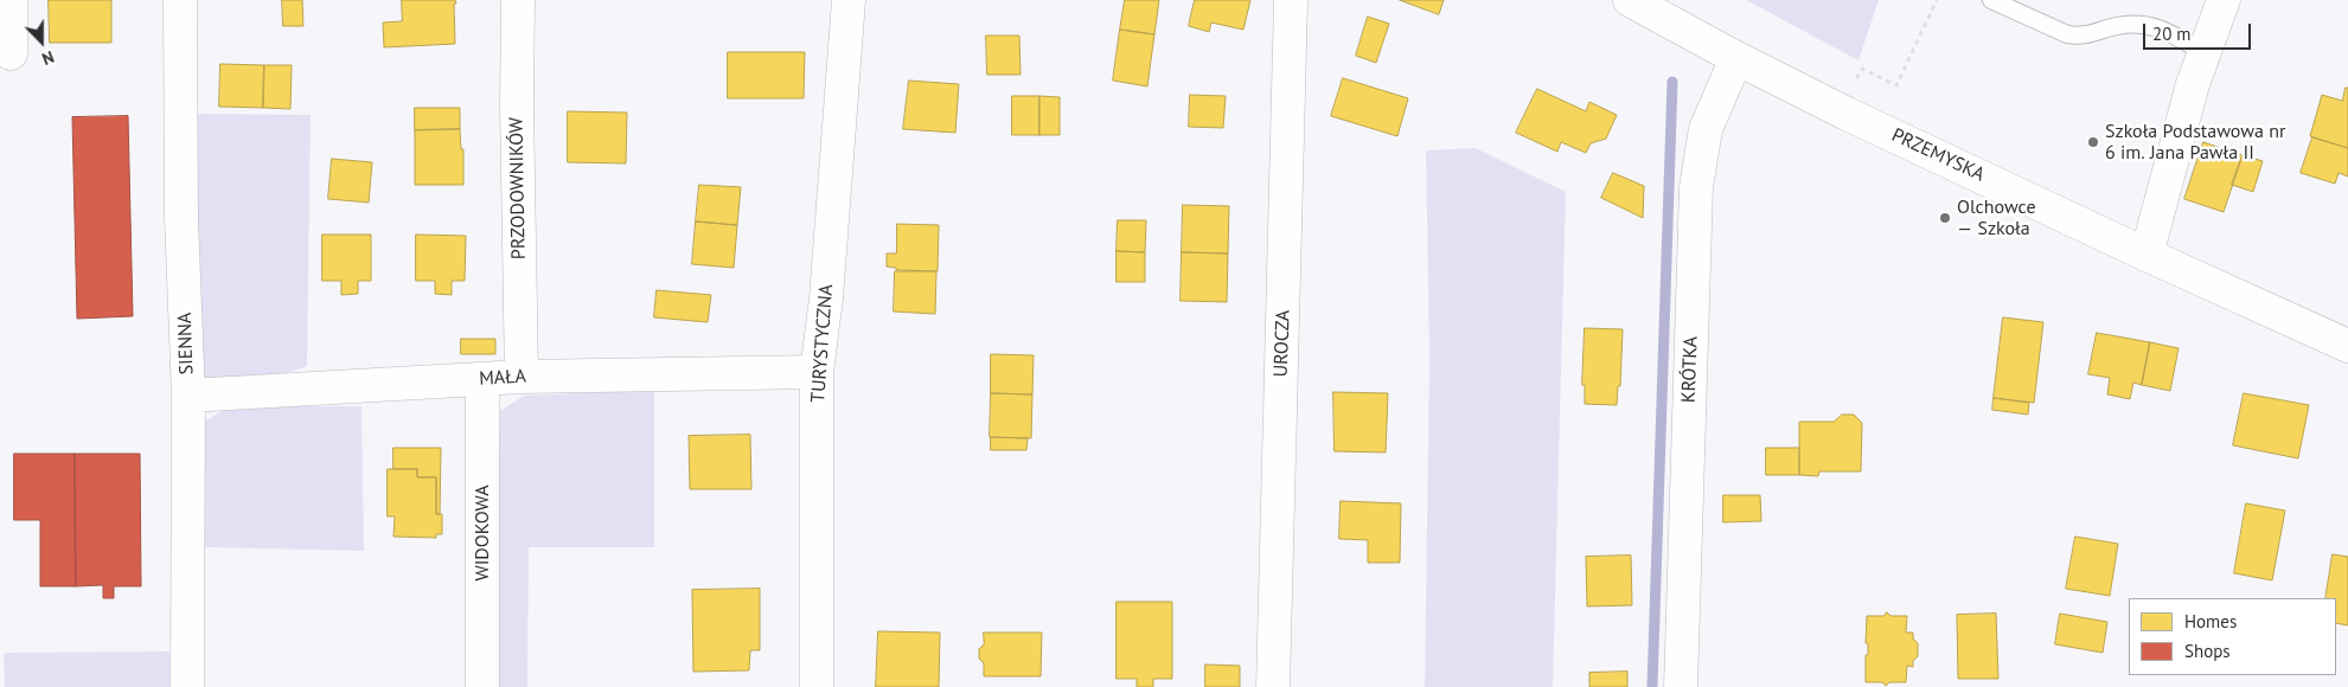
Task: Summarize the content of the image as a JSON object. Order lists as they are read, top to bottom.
{
  "streets": {
    "street": [
      "PRZEMYSKA",
      "PRZODOWNIKÓW",
      "SIENNA",
      "TURYSTYCZNA",
      "UROCZA",
      "KRÓTKA",
      "MAŁA",
      "WIDOKOWA"
    ]
  },
  "crossings": [
    ["PRZEMYSKA", "KRÓTKA"],
    ["PRZODOWNIKÓW", "MAŁA"],
    ["SIENNA", "MAŁA"],
    ["TURYSTYCZNA", "MAŁA"],
    ["MAŁA", "WIDOKOWA"]
  ],
  "places": ["Szkoła Podstawowa nr 6 im. Jana Pawła II", "Olchowce — Szkoła"],
  "legend": ["Homes", "Shops"],
  "scale_bar": "20 m",
  "north": "bottom"
}
